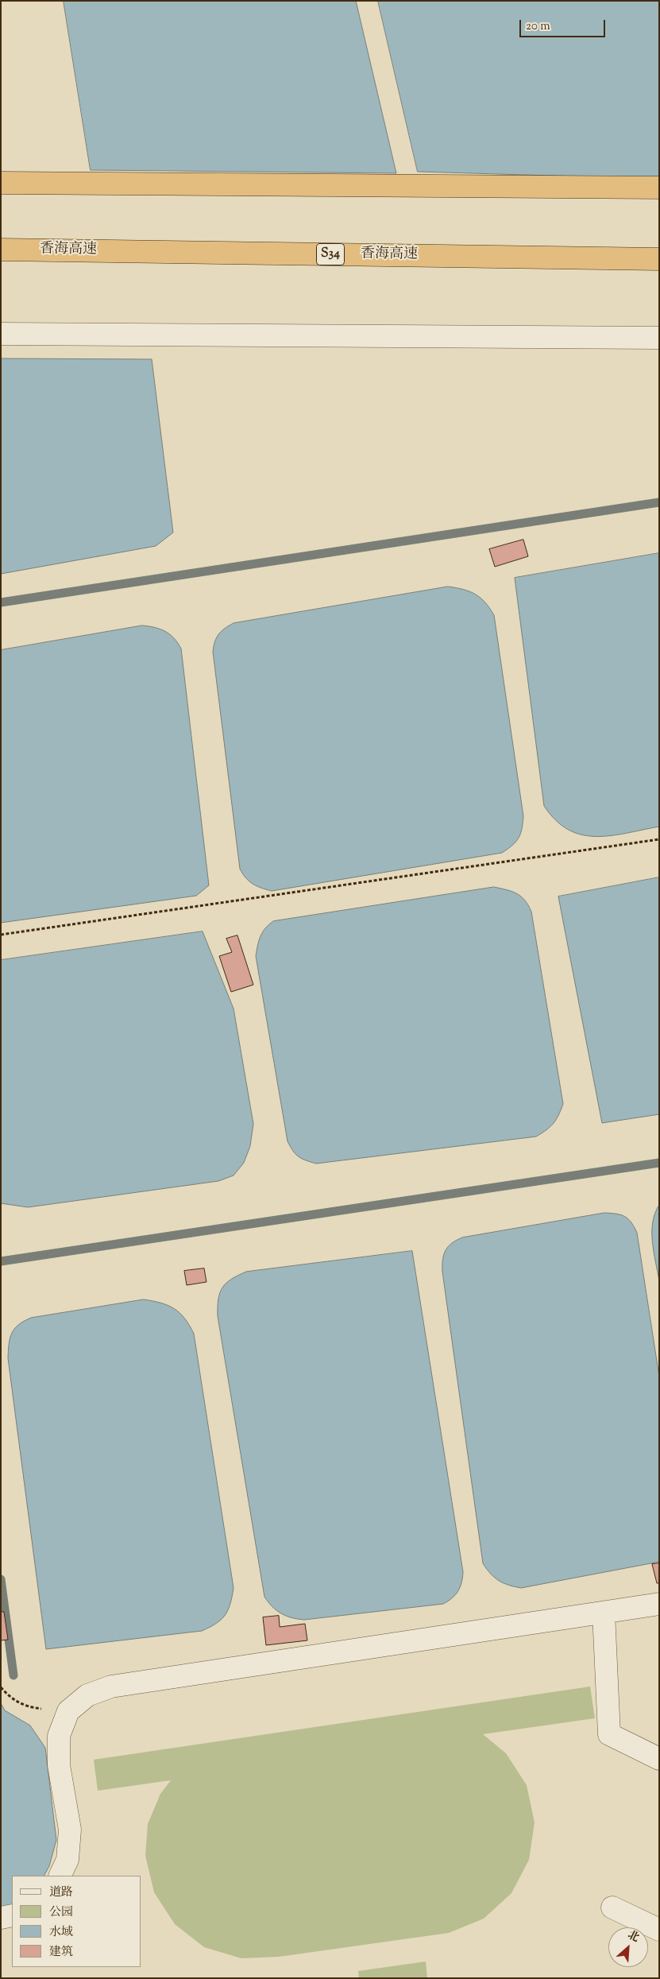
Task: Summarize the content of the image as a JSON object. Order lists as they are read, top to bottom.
{
  "streets": {
    "highway": ["香海高速", "S34"]
  },
  "legend": [
    "道路",
    "公园",
    "水域",
    "建筑"
  ],
  "scale_bar": "20 m",
  "north": "top right"
}
